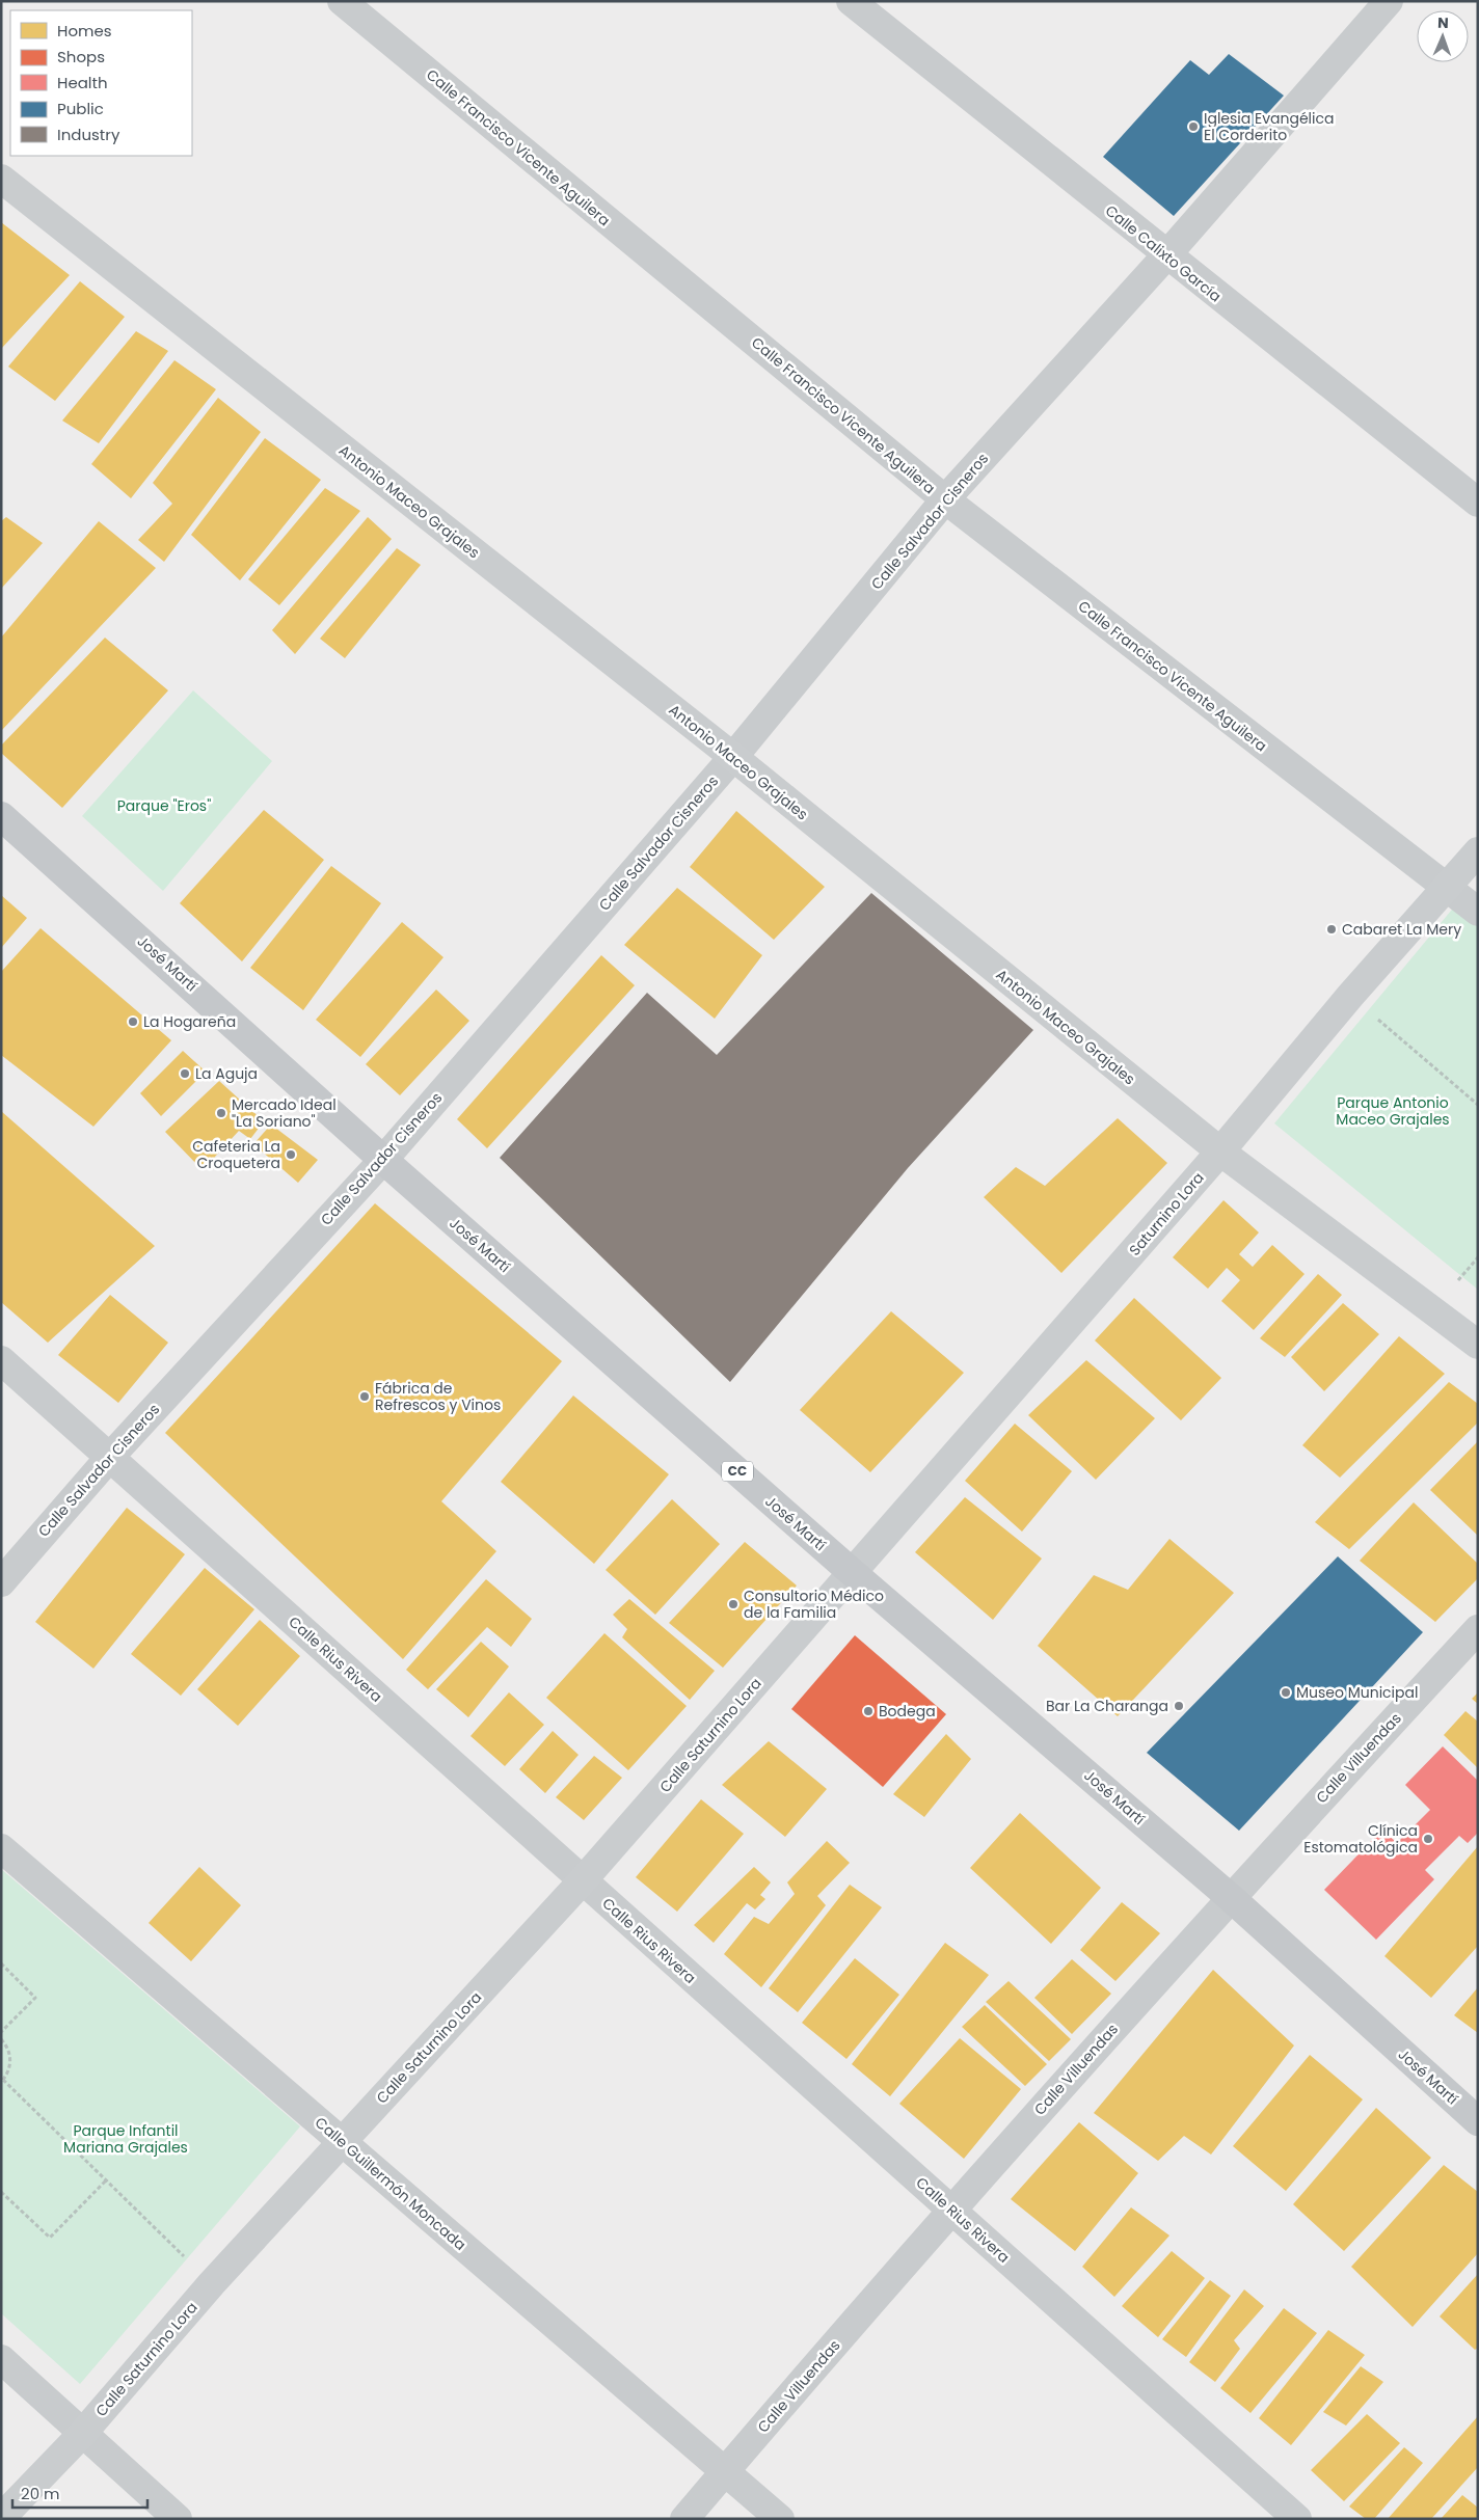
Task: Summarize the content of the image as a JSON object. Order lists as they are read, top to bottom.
{
  "streets": {
    "main road": ["José Martí", "CC"],
    "street": [
      "Calle Francisco Vicente Aguilera",
      "Calle Calixto García",
      "Antonio Maceo Grajales",
      "Calle Salvador Cisneros",
      "Saturnino Lora",
      "Calle Rius Rivera",
      "Calle Saturnino Lora",
      "Calle Villuendas",
      "Calle Guillermón Moncada"
    ]
  },
  "crossings": [
    ["Calle Francisco Vicente Aguilera", "Calle Salvador Cisneros"],
    ["Calle Francisco Vicente Aguilera", "Saturnino Lora"],
    ["Calle Calixto García", "Calle Salvador Cisneros"],
    ["Antonio Maceo Grajales", "Calle Salvador Cisneros"],
    ["Antonio Maceo Grajales", "Saturnino Lora"],
    ["Calle Salvador Cisneros", "José Martí"],
    ["Calle Salvador Cisneros", "Calle Rius Rivera"],
    ["José Martí", "Saturnino Lora"],
    ["José Martí", "Calle Saturnino Lora"],
    ["José Martí", "Calle Villuendas"],
    ["Saturnino Lora", "Calle Saturnino Lora"],
    ["Calle Rius Rivera", "Calle Saturnino Lora"],
    ["Calle Rius Rivera", "Calle Villuendas"],
    ["Calle Saturnino Lora", "Calle Guillermón Moncada"],
    ["Calle Villuendas", "Calle Guillermón Moncada"]
  ],
  "parks": ["Parque \"Eros\"", "Parque Antonio Maceo Grajales", "Parque Infantil Mariana Grajales"],
  "places": [
    "Iglesia Evangélica El Corderito",
    "Cabaret La Mery",
    "La Hogareña",
    "La Aguja",
    "Mercado Ideal \"La Soriano\"",
    "Cafeteria La Croquetera",
    "Fábrica de Refrescos y Vinos",
    "Consultorio Médico de la Familia",
    "Museo Municipal",
    "Bar La Charanga",
    "Bodega",
    "Clínica Estomatológica"
  ],
  "legend": [
    "Homes",
    "Shops",
    "Health",
    "Public",
    "Industry"
  ],
  "scale_bar": "20 m",
  "north": "top"
}
